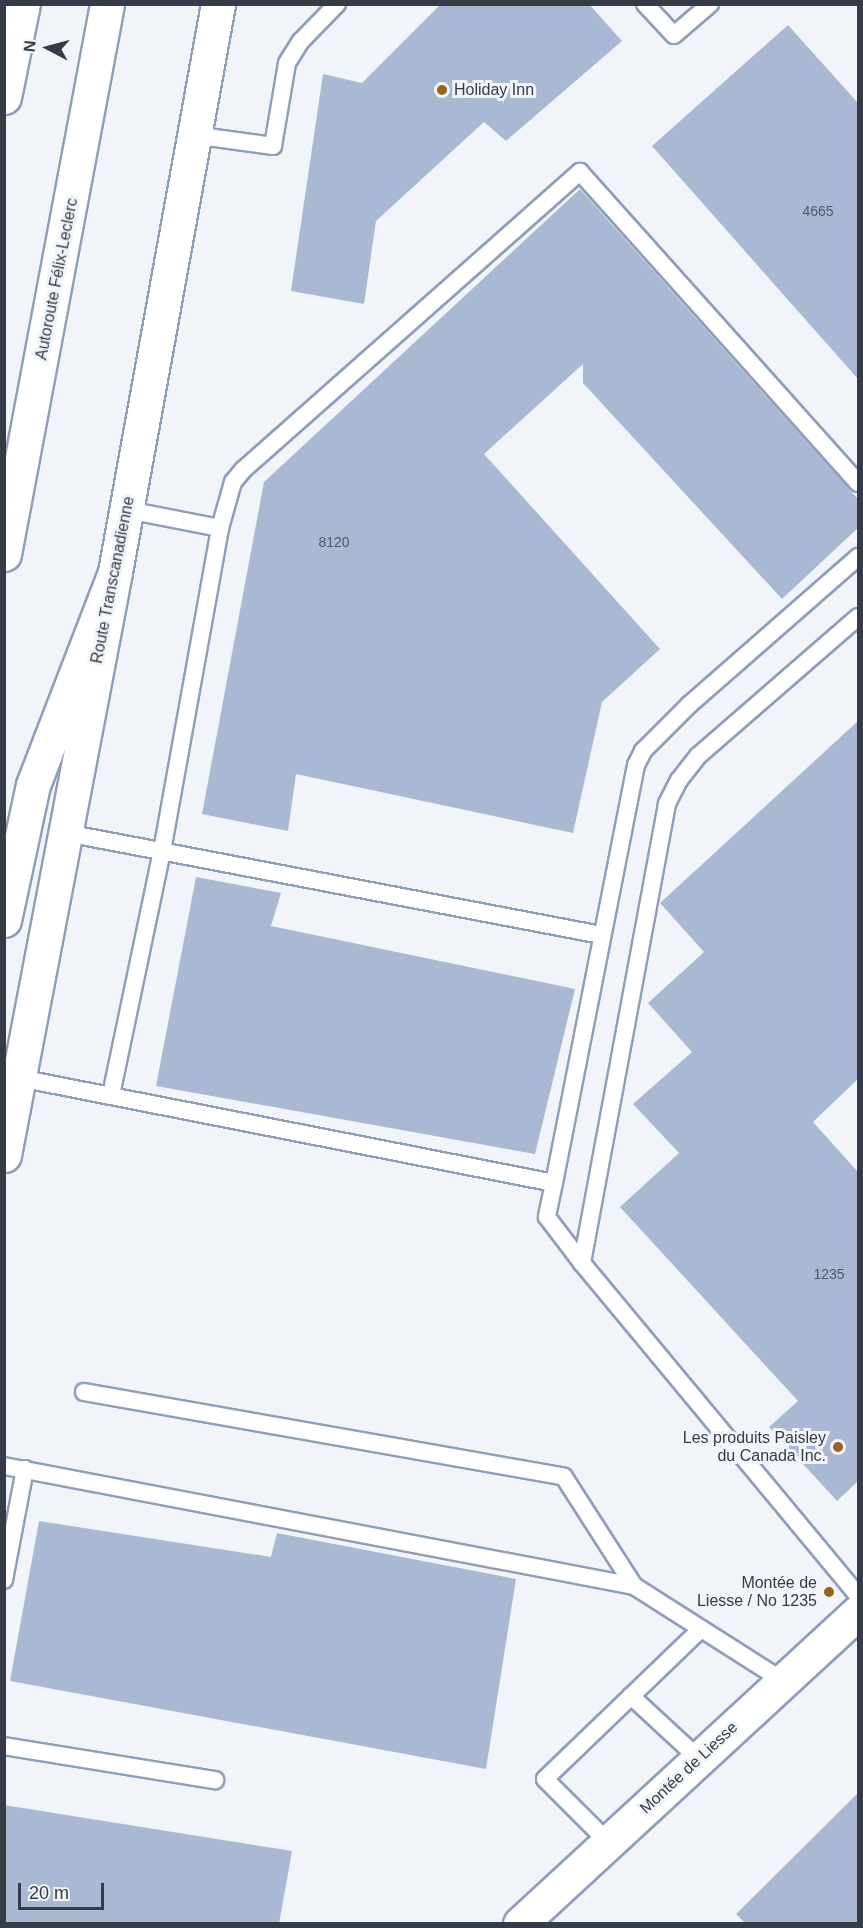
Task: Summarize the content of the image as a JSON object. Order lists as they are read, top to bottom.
{
  "streets": {
    "main road": ["Autoroute Félix-Leclerc", "Route Transcanadienne", "Montée de Liesse"]
  },
  "places": ["Holiday Inn", "Les produits Paisley du Canada Inc.", "Montée de Liesse / No 1235"],
  "house_numbers": ["4665", "8120", "1235"],
  "scale_bar": "20 m",
  "north": "left"
}
